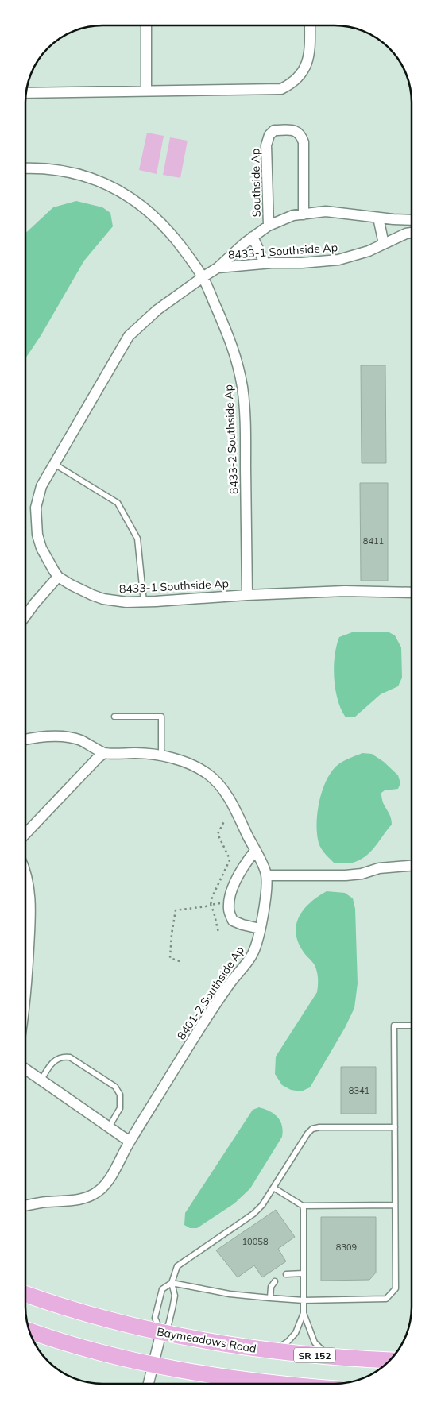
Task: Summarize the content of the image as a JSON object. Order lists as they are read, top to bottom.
{
  "streets": {
    "main road": ["Baymeadows Road", "SR 152"],
    "street": [
      "Southside Ap",
      "8433-1 Southside Ap",
      "8433-2 Southside Ap",
      "8401-2 Southside Ap"
    ]
  },
  "crossings": [
    ["Southside Ap", "8433-1 Southside Ap"],
    ["8433-1 Southside Ap", "8433-2 Southside Ap"]
  ],
  "house_numbers": [
    "8411",
    "8341",
    "10058",
    "8309"
  ]
}
